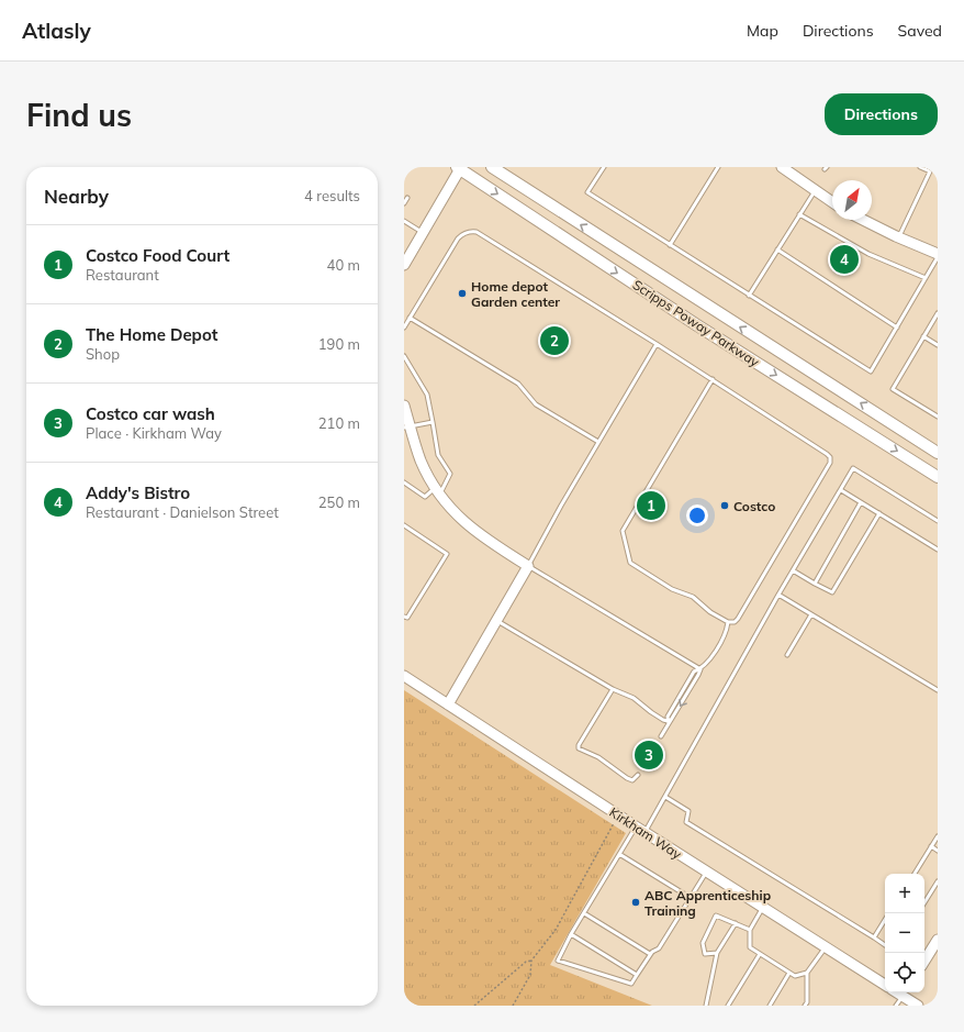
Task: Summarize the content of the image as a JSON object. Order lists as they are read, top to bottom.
{
  "streets": {
    "main road": ["Scripps Poway Parkway", "Kirkham Way"]
  },
  "places": ["Home depot Garden center", "Costco", "ABC Apprenticeship Training"],
  "north": "top right",
  "page": {
    "header": "Atlasly",
    "nav": ["Map", "Directions", "Saved"],
    "buttons": "Directions",
    "title": "Find us",
    "heading": ["Nearby", "4 results"],
    "list": [
      {
        "mark": "1",
        "name": "Costco Food Court",
        "note": "Restaurant",
        "value": "40 m"
      },
      {
        "mark": "2",
        "name": "The Home Depot",
        "note": "Shop",
        "value": "190 m"
      },
      {
        "mark": "3",
        "name": "Costco car wash",
        "note": "Place · Kirkham Way",
        "value": "210 m"
      },
      {
        "mark": "4",
        "name": "Addy's Bistro",
        "note": "Restaurant · Danielson Street",
        "value": "250 m"
      }
    ],
    "pins": [
      "4",
      "2",
      "1",
      "3"
    ],
    "map_buttons": ["+", "−"]
  }
}
